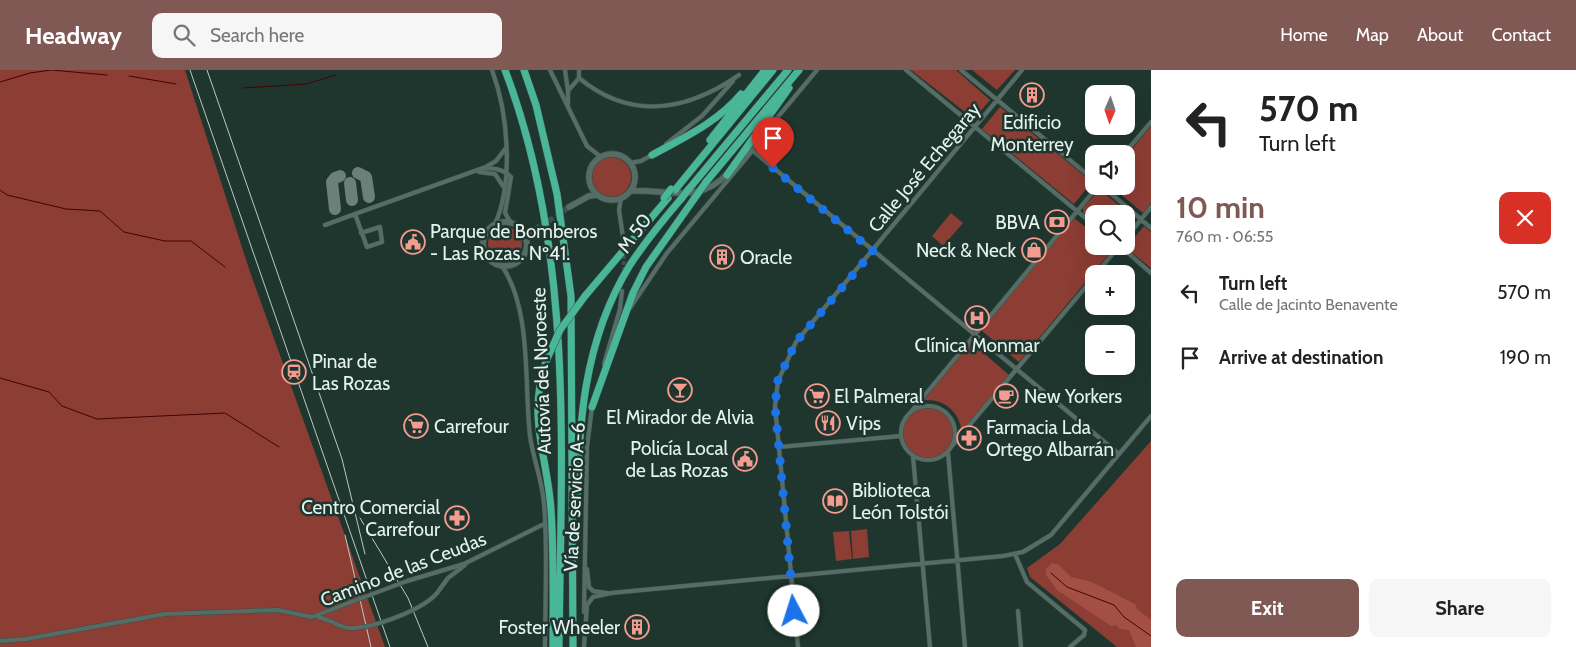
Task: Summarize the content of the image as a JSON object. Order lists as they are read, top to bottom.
{
  "streets": {
    "highway": ["M 50", "Autovía del Noroeste"],
    "street": ["Calle José Echegaray", "Vía de servicio A-6", "Camino de las Ceudas"]
  },
  "crossings": [
    ["M 50", "Autovía del Noroeste"],
    ["Vía de servicio A-6", "Camino de las Ceudas"]
  ],
  "places": {
    "building": ["Edificio Monterrey", "Oracle", "Foster Wheeler"],
    "bank": ["BBVA"],
    "public building": ["Parque de Bomberos - Las Rozas. Nº41.", "Policía Local de Las Rozas"],
    "shop": ["Neck & Neck"],
    "hospital": ["Clínica Monmar"],
    "station": ["Pinar de Las Rozas"],
    "bar": ["El Mirador de Alvia"],
    "supermarket": ["El Palmeral", "Carrefour"],
    "cafe": ["New Yorkers"],
    "restaurant": ["Vips"],
    "pharmacy": ["Farmacia Lda Ortego Albarrán", "Centro Comercial Carrefour"],
    "library": ["Biblioteca León Tolstói"]
  },
  "north": "bottom",
  "page": {
    "header": "Headway",
    "search": "Search here",
    "nav": [
      "Home",
      "Map",
      "About",
      "Contact"
    ],
    "turn": ["570 m", "Turn left"],
    "map_buttons": ["+", "−"],
    "heading": ["10 min", "760 m · 06:55"],
    "list": [
      {
        "name": "Turn left",
        "note": "Calle de Jacinto Benavente",
        "value": "570 m"
      },
      {
        "name": "Arrive at destination",
        "value": "190 m"
      }
    ],
    "buttons": ["Exit", "Share"]
  }
}
